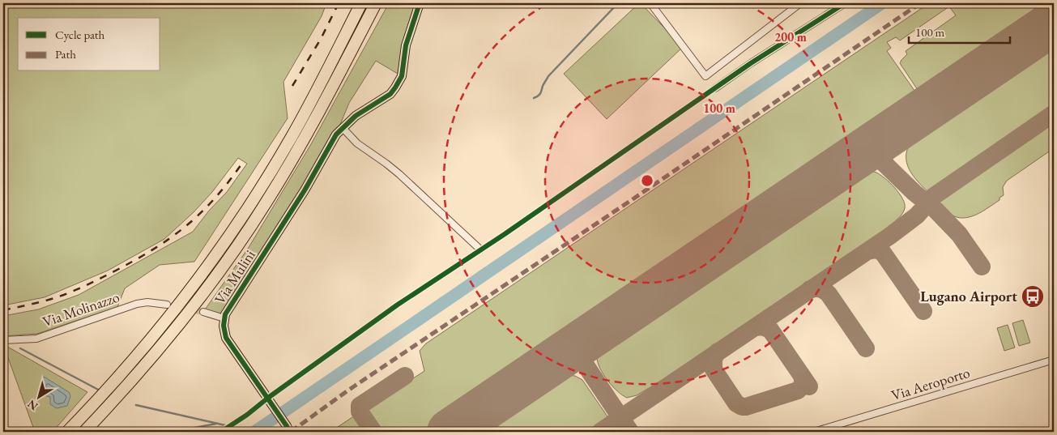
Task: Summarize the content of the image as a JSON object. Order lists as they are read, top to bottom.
{
  "streets": {
    "street": ["Via Mulini", "Via Molinazzo", "Via Aeroporto"]
  },
  "places": {
    "bus stop": ["Lugano Airport"]
  },
  "legend": ["Cycle path", "Path"],
  "scale_bar": "100 m",
  "north": "bottom left",
  "rings": ["200 m", "100 m"]
}
